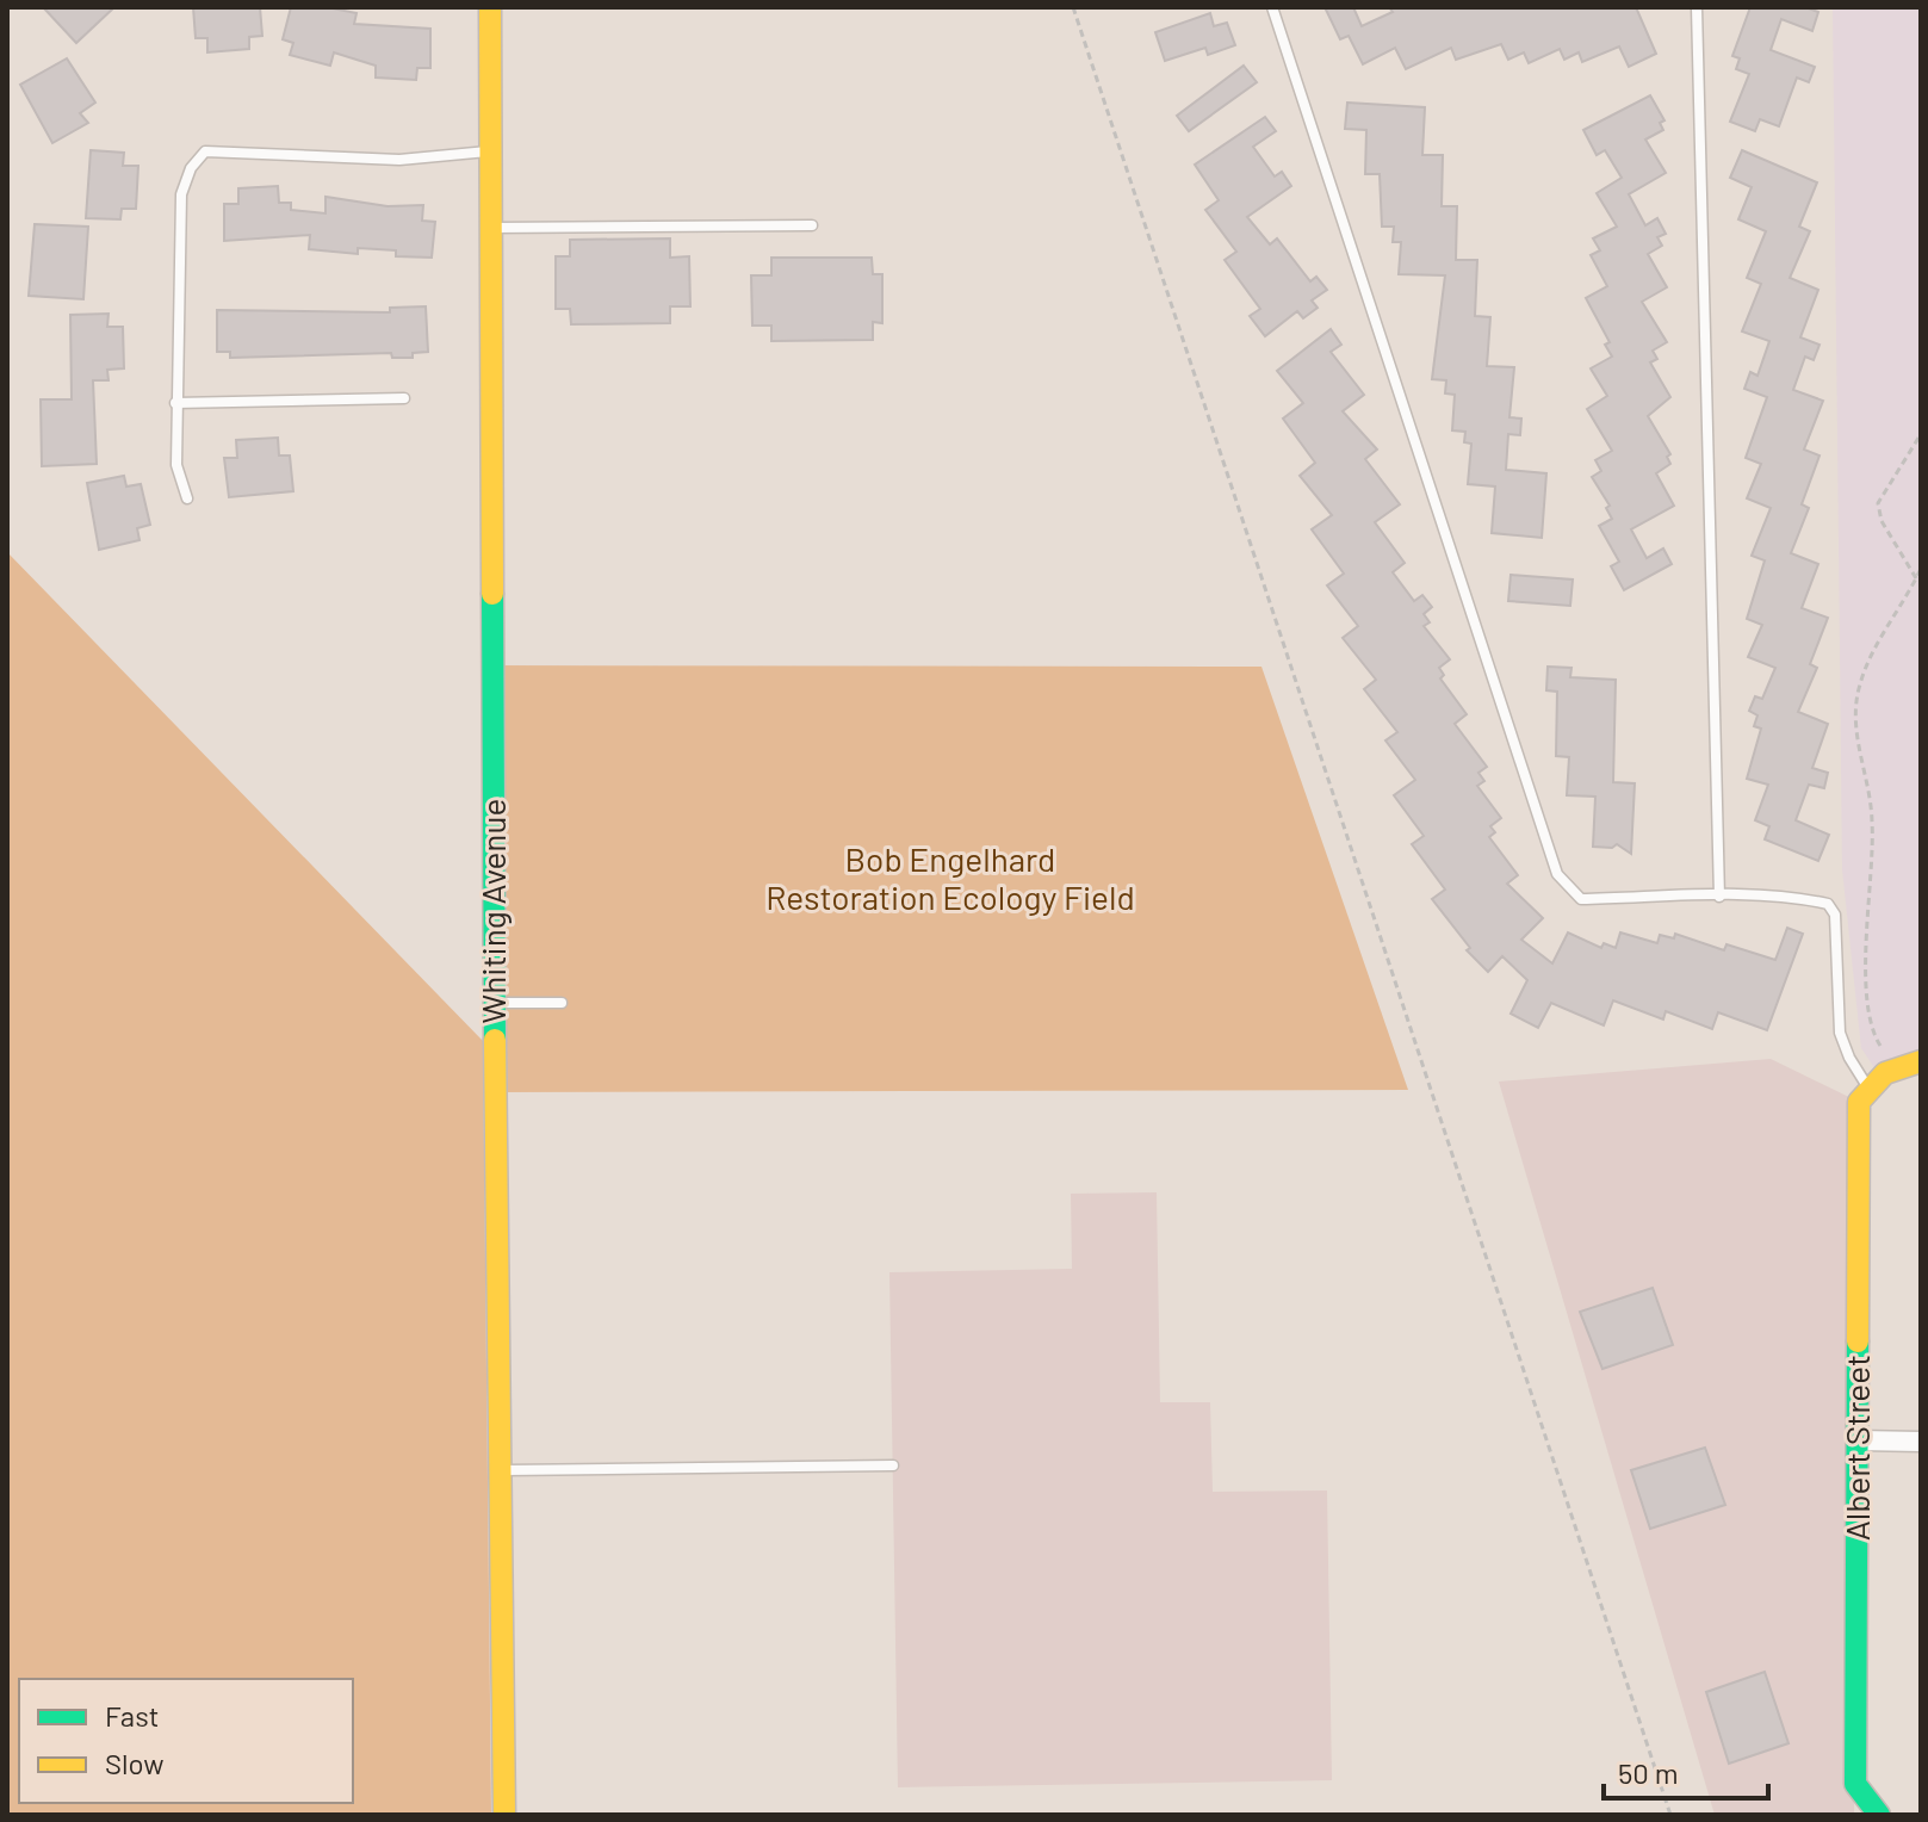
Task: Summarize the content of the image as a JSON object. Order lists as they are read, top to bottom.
{
  "streets": {
    "street": ["Whiting Avenue", "Albert Street"]
  },
  "parks": ["Bob Engelhard Restoration Ecology Field"],
  "legend": ["Fast", "Slow"],
  "scale_bar": "50 m"
}
